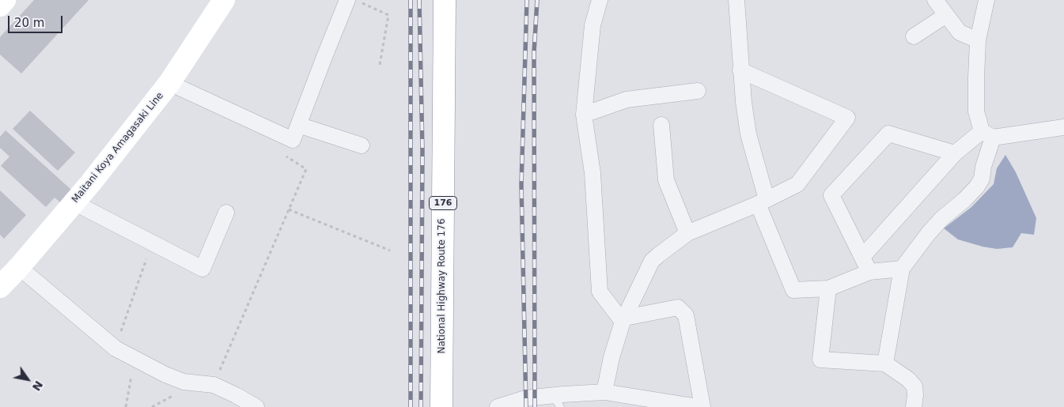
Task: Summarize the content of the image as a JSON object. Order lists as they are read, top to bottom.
{
  "streets": {
    "main road": ["Maitani Koya Amagasaki Line", "176", "National Highway Route 176"]
  },
  "scale_bar": "20 m",
  "north": "bottom right"
}
